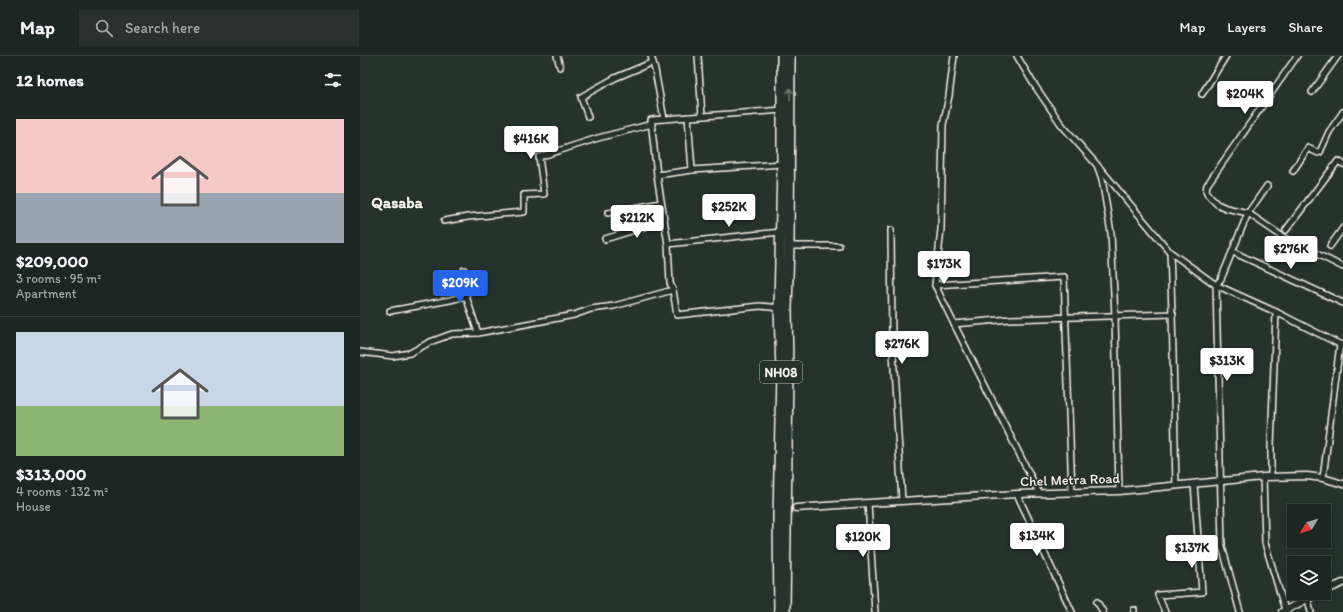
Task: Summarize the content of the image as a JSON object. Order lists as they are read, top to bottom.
{
  "streets": {
    "highway": ["NH08"],
    "street": ["Chel Metra Road"]
  },
  "districts": ["Qasaba"],
  "north": "bottom left",
  "page": {
    "header": "Map",
    "search": "Search here",
    "nav": ["Map", "Layers", "Share"],
    "heading": "12 homes",
    "price": [
      "$204K",
      "$416K",
      "$252K",
      "$212K",
      "$276K",
      "$173K",
      "$209K",
      "$276K",
      "$313K",
      "$134K",
      "$120K",
      "$137K"
    ],
    "list": [
      {
        "name": "$209,000",
        "note": "3 rooms · 95 m² · Apartment"
      },
      {
        "name": "$313,000",
        "note": "4 rooms · 132 m² · House"
      }
    ]
  }
}
